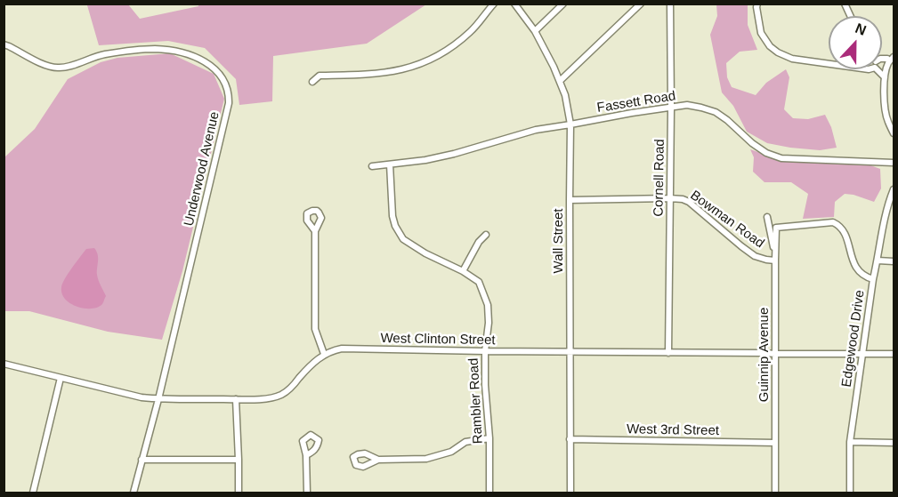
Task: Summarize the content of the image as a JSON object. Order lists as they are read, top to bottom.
{
  "streets": {
    "street": [
      "Fassett Road",
      "Underwood Avenue",
      "Cornell Road",
      "Bowman Road",
      "Wall Street",
      "Edgewood Drive",
      "West Clinton Street",
      "Guinnip Avenue",
      "Rambler Road",
      "West 3rd Street"
    ]
  },
  "crossings": [
    ["Fassett Road", "Cornell Road"],
    ["Fassett Road", "Wall Street"],
    ["Fassett Road", "Rambler Road"],
    ["Cornell Road", "Bowman Road"],
    ["Cornell Road", "West Clinton Street"],
    ["Bowman Road", "Wall Street"],
    ["Bowman Road", "Guinnip Avenue"],
    ["Wall Street", "West Clinton Street"],
    ["Wall Street", "West 3rd Street"],
    ["Edgewood Drive", "West Clinton Street"],
    ["West Clinton Street", "Guinnip Avenue"],
    ["West Clinton Street", "Rambler Road"],
    ["Guinnip Avenue", "West 3rd Street"]
  ],
  "north": "top"
}
